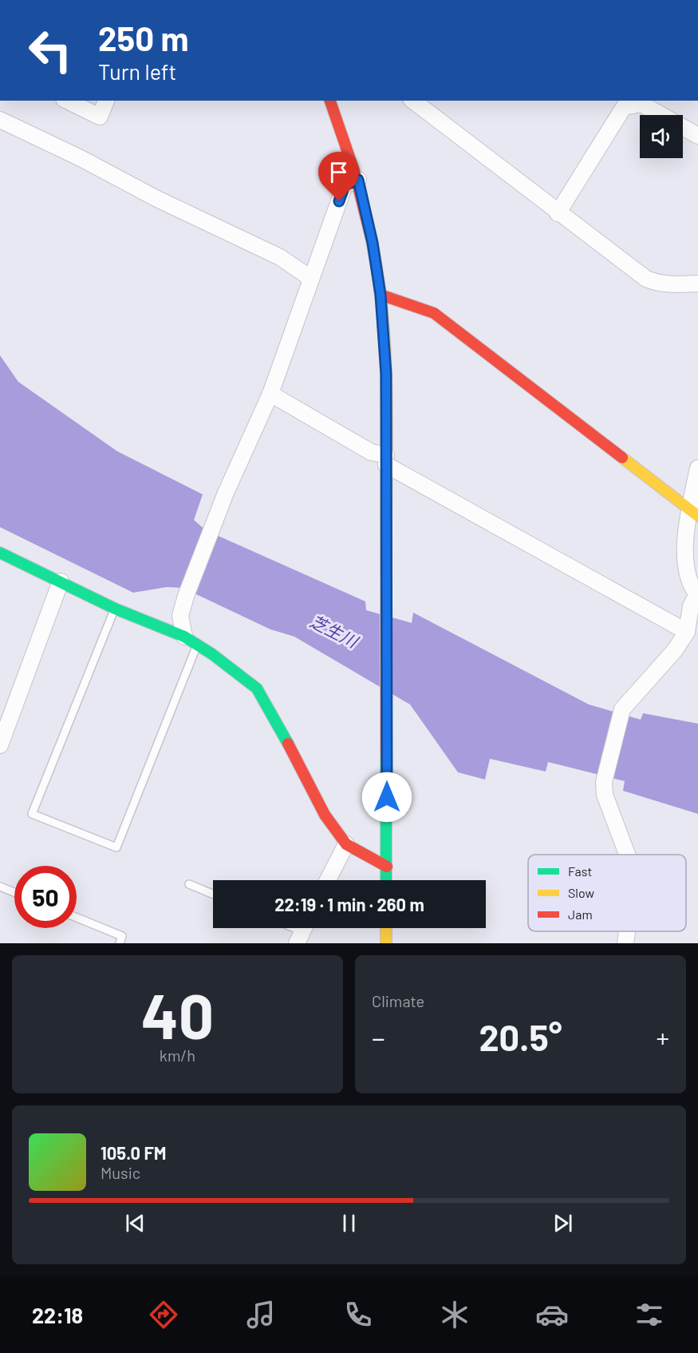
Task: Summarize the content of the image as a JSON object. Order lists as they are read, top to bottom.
{
  "water": ["芝生川"],
  "legend": ["Fast", "Slow", "Jam"],
  "page": {
    "turn": ["250 m", "Turn left"],
    "limit": "50",
    "trip": "22:19 · 1 min · 260 m",
    "tile": [
      ["40", "km/h"],
      "Climate"
    ],
    "heat": ["−", "20.5°", "+"],
    "song": ["105.0 FM", "Music"],
    "tabs": "22:18"
  }
}
